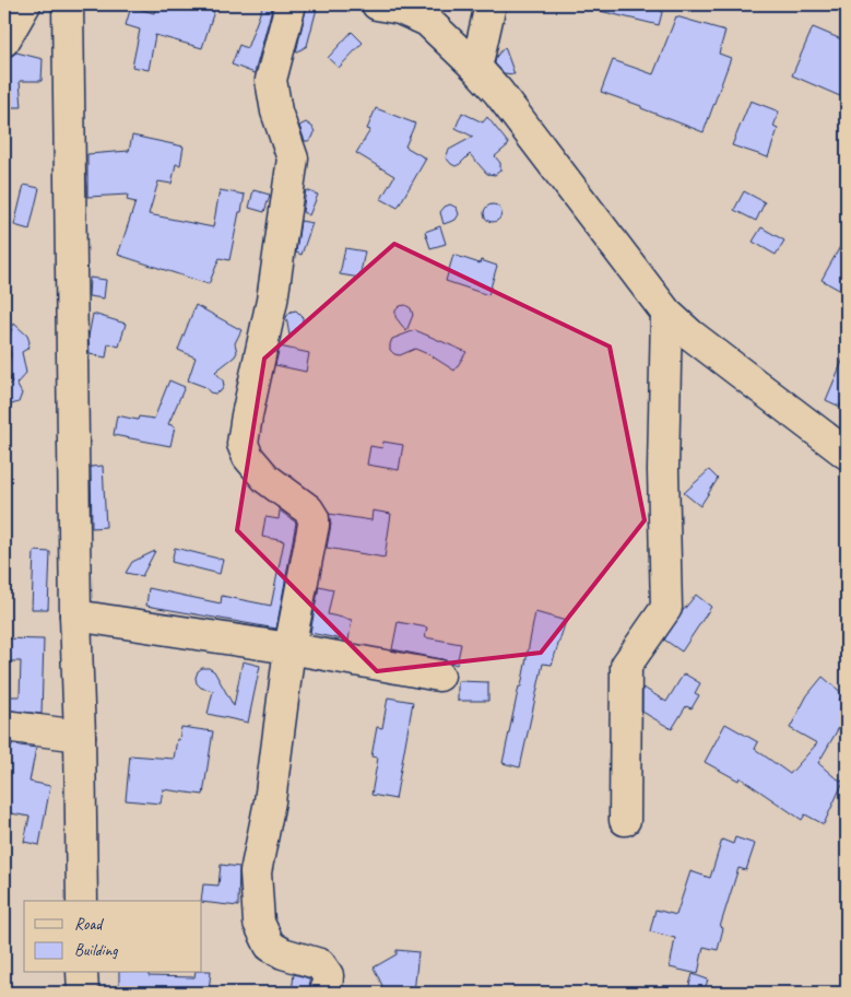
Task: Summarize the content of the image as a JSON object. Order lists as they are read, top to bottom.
{
  "legend": ["Road", "Building"]
}
